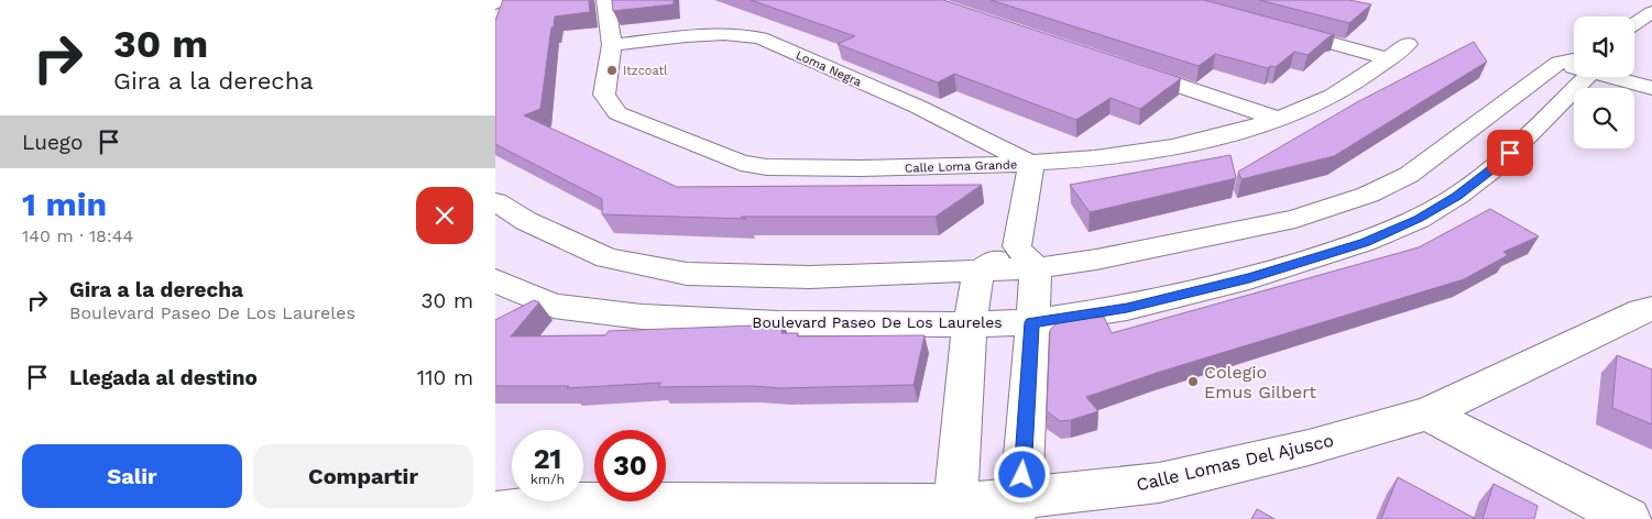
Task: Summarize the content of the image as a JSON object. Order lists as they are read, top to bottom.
{
  "streets": {
    "street": [
      "Loma Negra",
      "Calle Loma Grande",
      "Boulevard Paseo De Los Laureles",
      "Calle Lomas Del Ajusco"
    ]
  },
  "crossings": [
    ["Loma Negra", "Calle Loma Grande"]
  ],
  "places": ["Itzcoatl", "Colegio Emus Gilbert"],
  "page": {
    "turn": ["30 m", "Gira a la derecha"],
    "then": "Luego",
    "heading": ["1 min", "140 m · 18:44"],
    "list": [
      {
        "name": "Gira a la derecha",
        "note": "Boulevard Paseo De Los Laureles",
        "value": "30 m"
      },
      {
        "name": "Llegada al destino",
        "value": "110 m"
      }
    ],
    "speed": "21 km/h",
    "limit": "30",
    "buttons": ["Salir", "Compartir"]
  }
}
